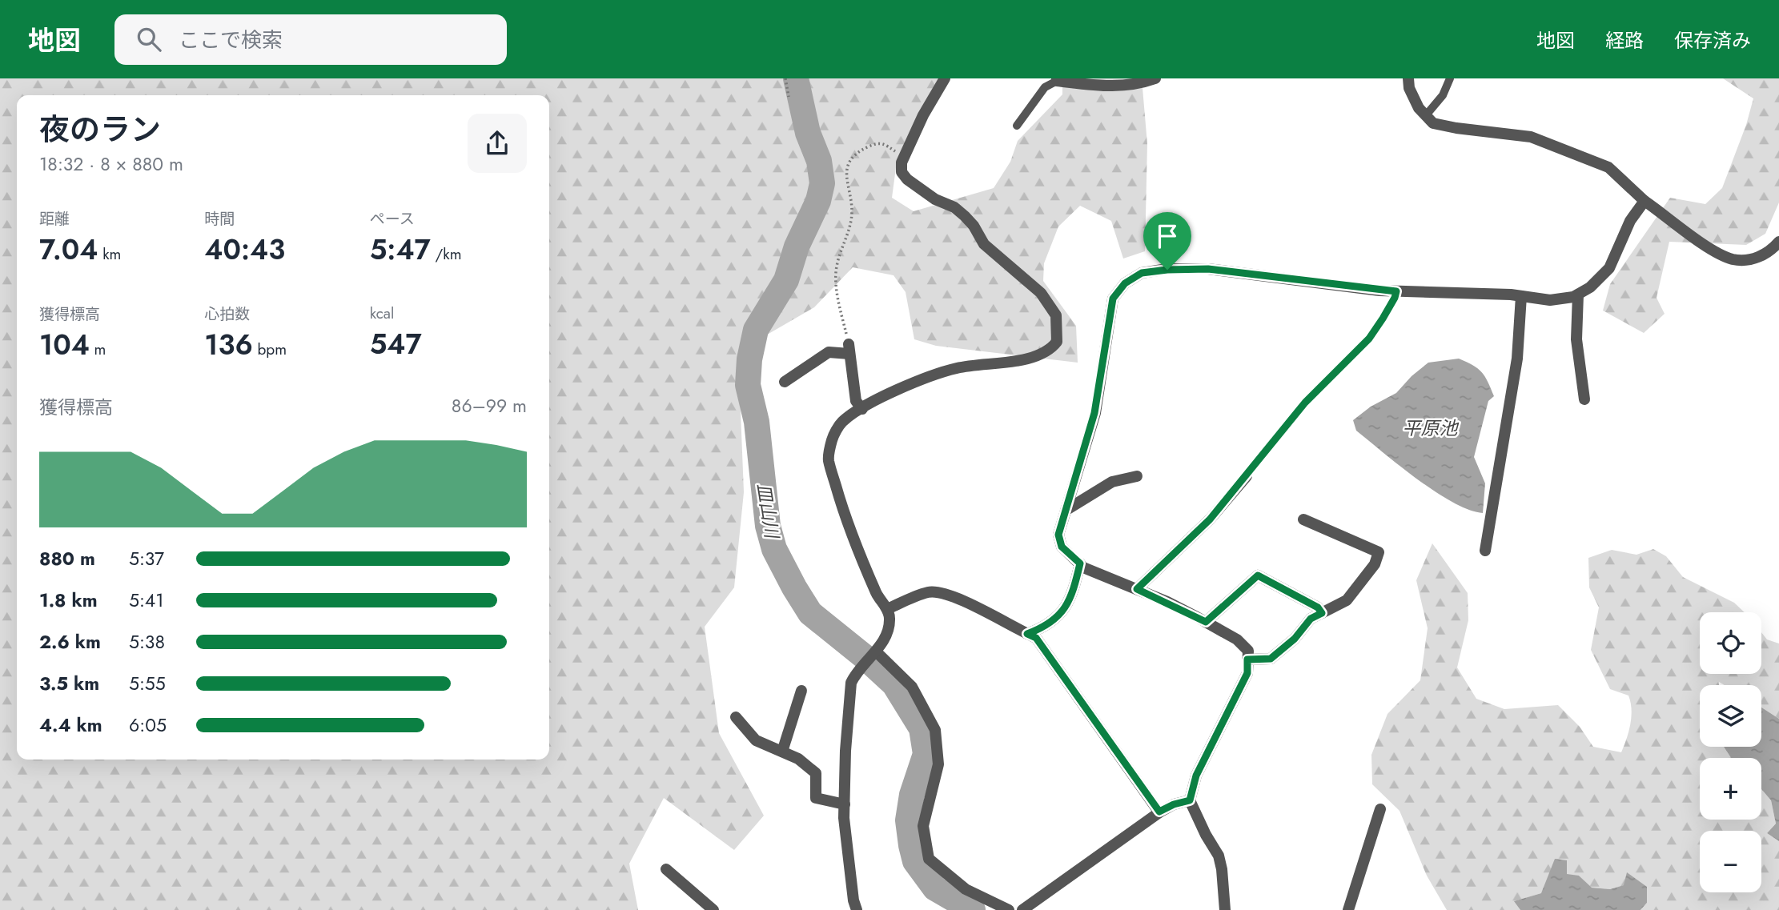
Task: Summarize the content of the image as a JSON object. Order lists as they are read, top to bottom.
{
  "water": ["平原池", "皿山川"],
  "page": {
    "header": "地図",
    "search": "ここで検索",
    "nav": ["地図", "経路", "保存済み"],
    "heading": ["夜のラン", "18:32 · 8 × 880 m"],
    "stats": [
      ["距離", "7.04 km"],
      ["時間", "40:43"],
      ["ペース", "5:47 /km"],
      ["獲得標高", "104 m"],
      ["心拍数", "136 bpm"],
      ["kcal", "547"]
    ],
    "chart": ["獲得標高", "86–99 m"],
    "list": [
      {
        "name": "880 m",
        "note": "5:37"
      },
      {
        "name": "1.8 km",
        "note": "5:41"
      },
      {
        "name": "2.6 km",
        "note": "5:38"
      },
      {
        "name": "3.5 km",
        "note": "5:55"
      },
      {
        "name": "4.4 km",
        "note": "6:05"
      }
    ],
    "map_buttons": ["+", "−"]
  }
}
